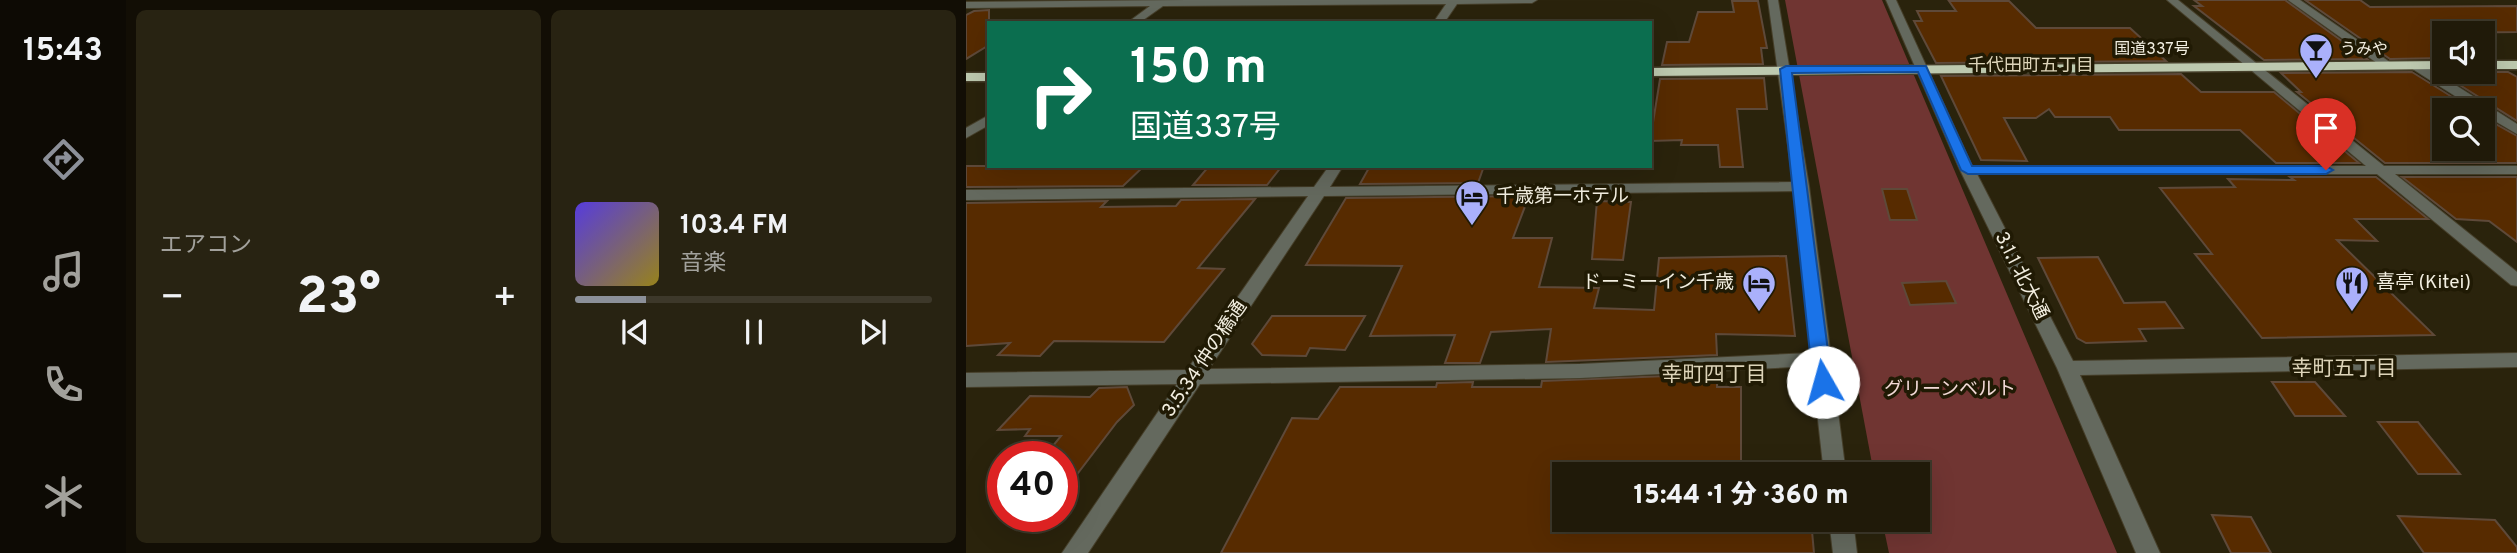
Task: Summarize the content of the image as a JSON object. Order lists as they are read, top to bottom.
{
  "streets": {
    "highway": ["国道337号"],
    "street": ["3.1.1 北大通", "3.5.34 仲の橋通"]
  },
  "crossings": [
    ["国道337号", "3.1.1 北大通"]
  ],
  "districts": ["千代田町五丁目", "幸町五丁目", "幸町四丁目"],
  "parks": ["グリーンベルト"],
  "places": {
    "bar": ["うみや"],
    "hotel": ["千歳第一ホテル", "ドーミーイン千歳"],
    "restaurant": ["喜亭 (Kitei)"]
  },
  "page": {
    "tabs": "15:43",
    "tile": "エアコン",
    "turn": ["150 m", "国道337号"],
    "song": ["103.4 FM", "音楽"],
    "heat": ["−", "23°", "+"],
    "limit": "40",
    "trip": "15:44 · 1 分 · 360 m"
  }
}
